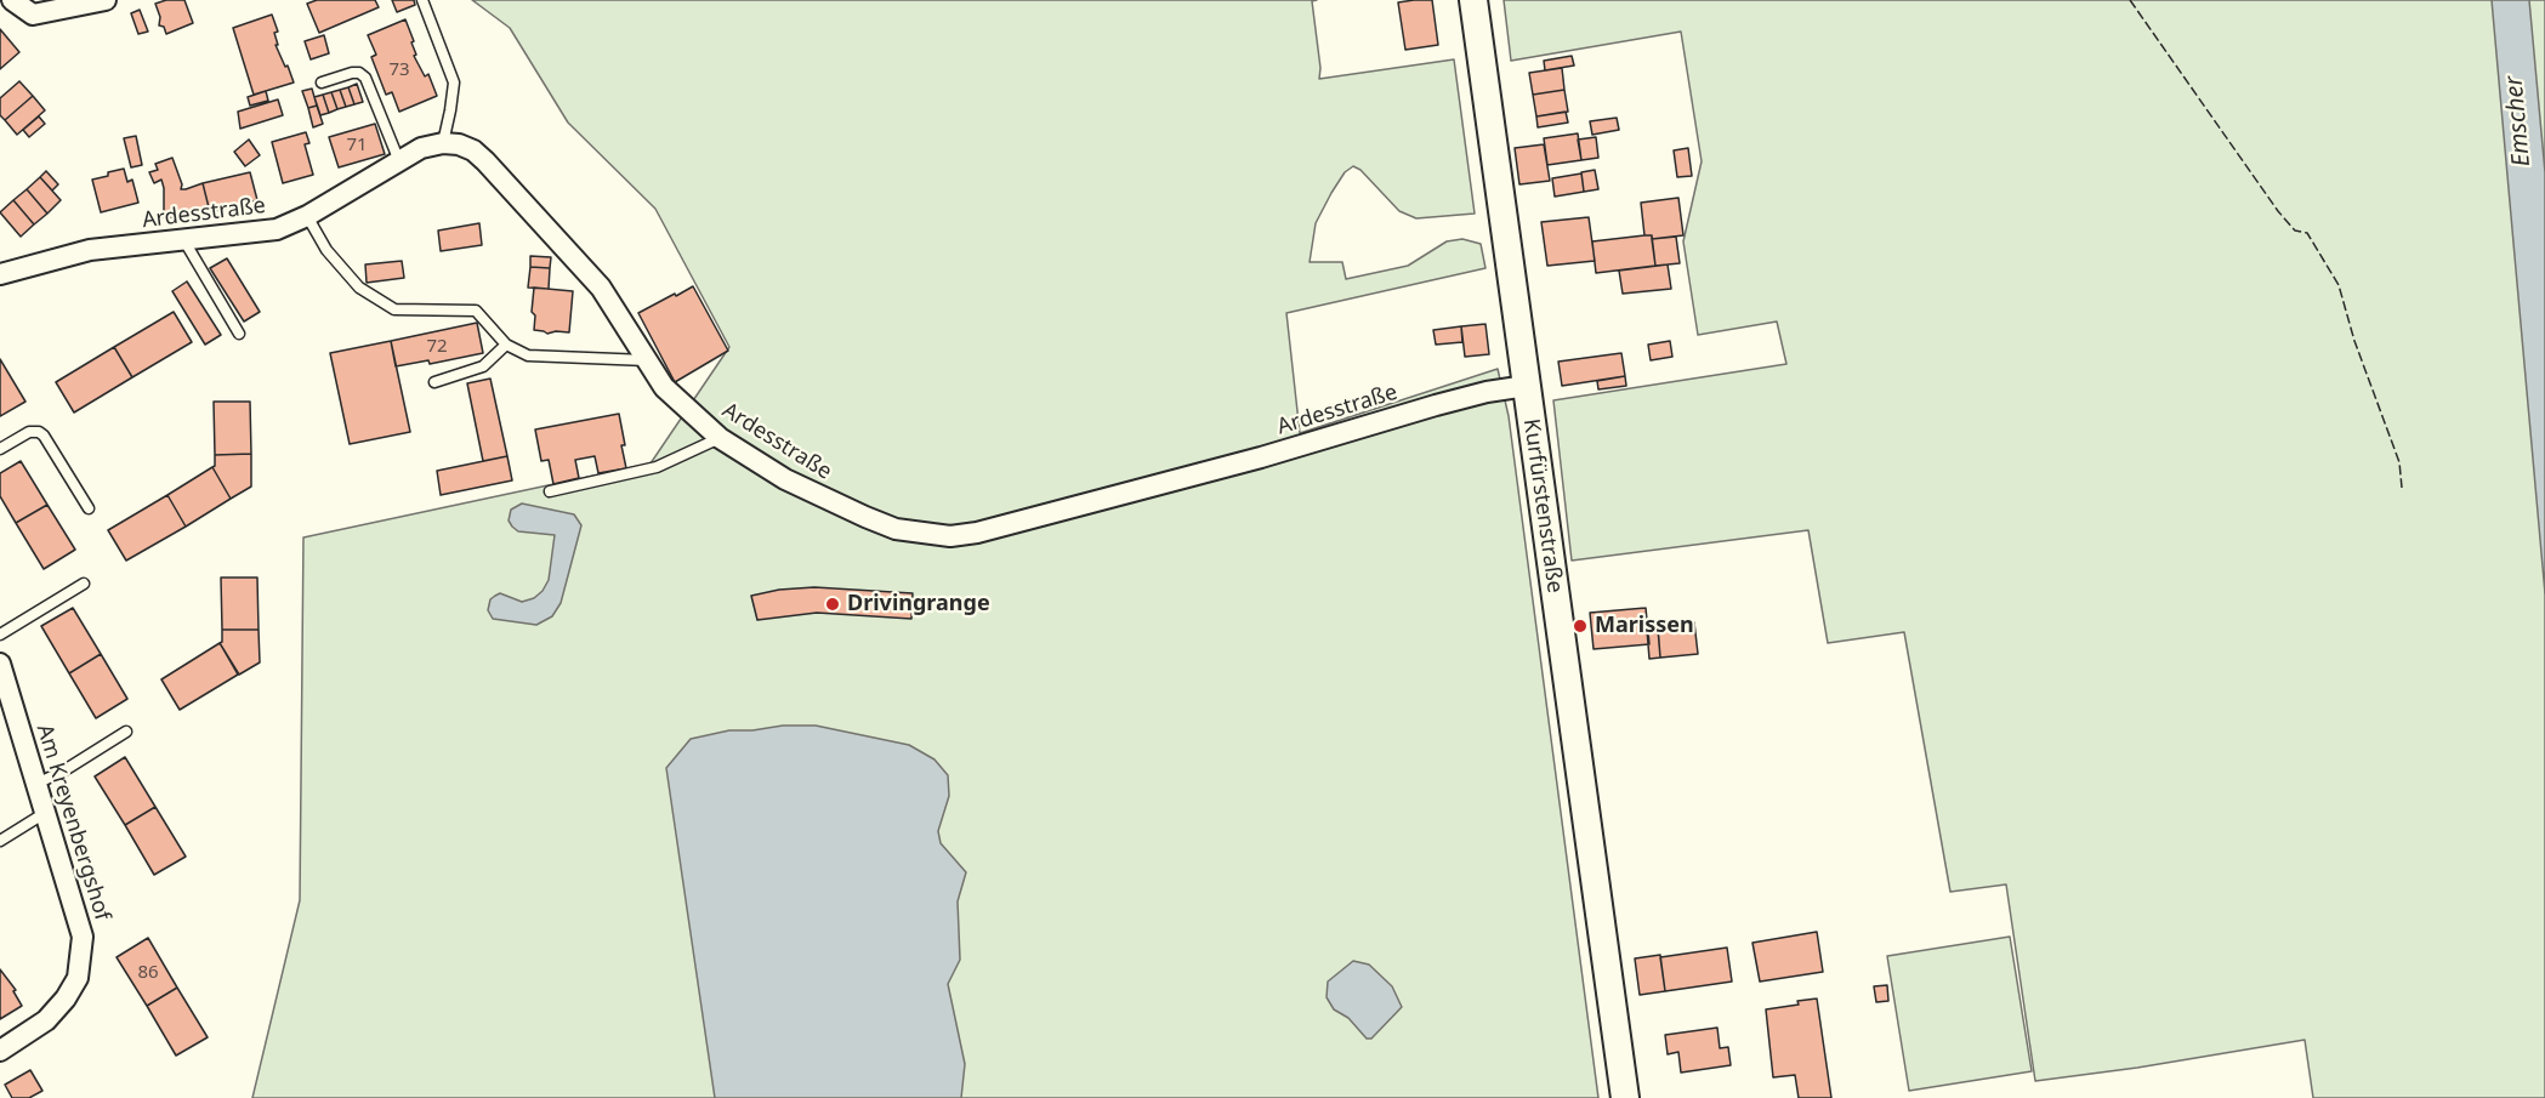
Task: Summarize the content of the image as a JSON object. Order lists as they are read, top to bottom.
{
  "streets": {
    "main road": ["Kurfürstenstraße"],
    "street": ["Ardesstraße", "Am Kreyenbergshof"]
  },
  "crossings": [
    ["Ardesstraße", "Kurfürstenstraße"]
  ],
  "water": ["Emscher"],
  "places": ["Drivingrange", "Marissen"],
  "house_numbers": [
    "73",
    "71",
    "72",
    "86"
  ]
}
